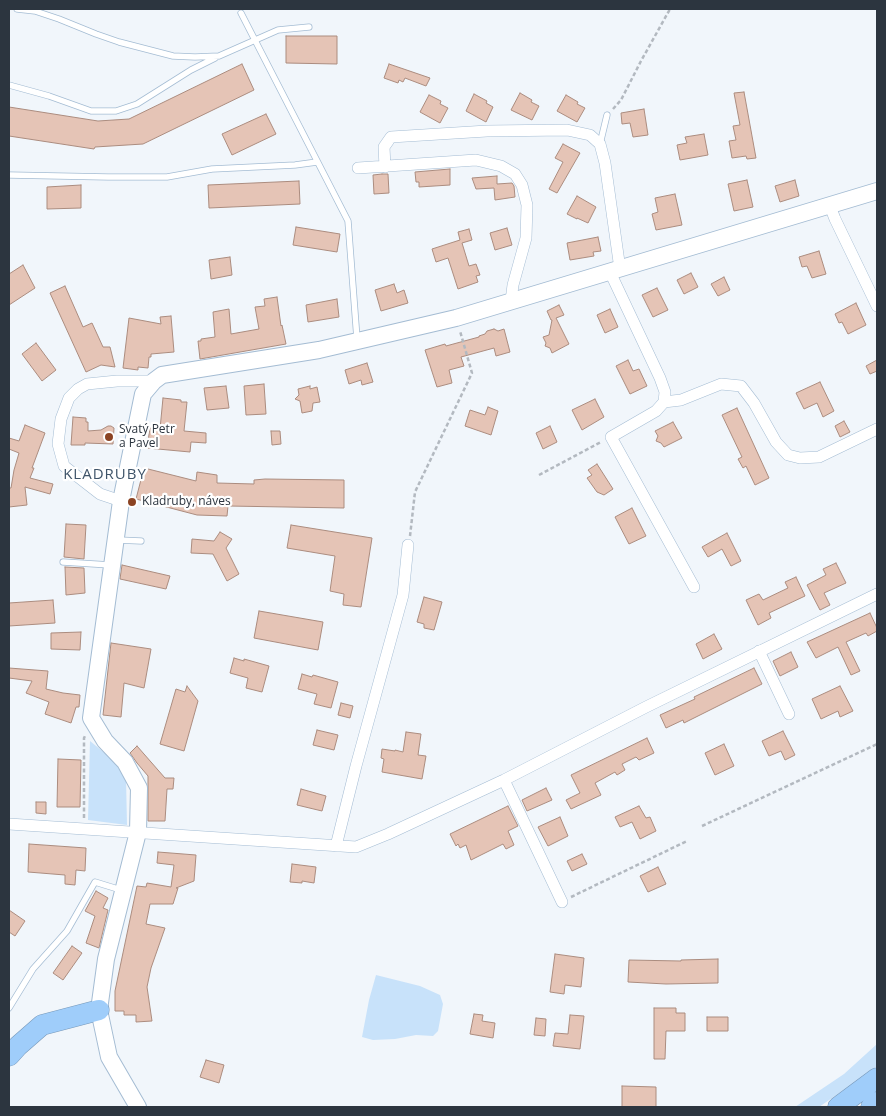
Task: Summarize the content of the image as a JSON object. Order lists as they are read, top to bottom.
{
  "districts": ["KLADRUBY"],
  "places": ["Svatý Petr a Pavel", "Kladruby, náves"]
}
